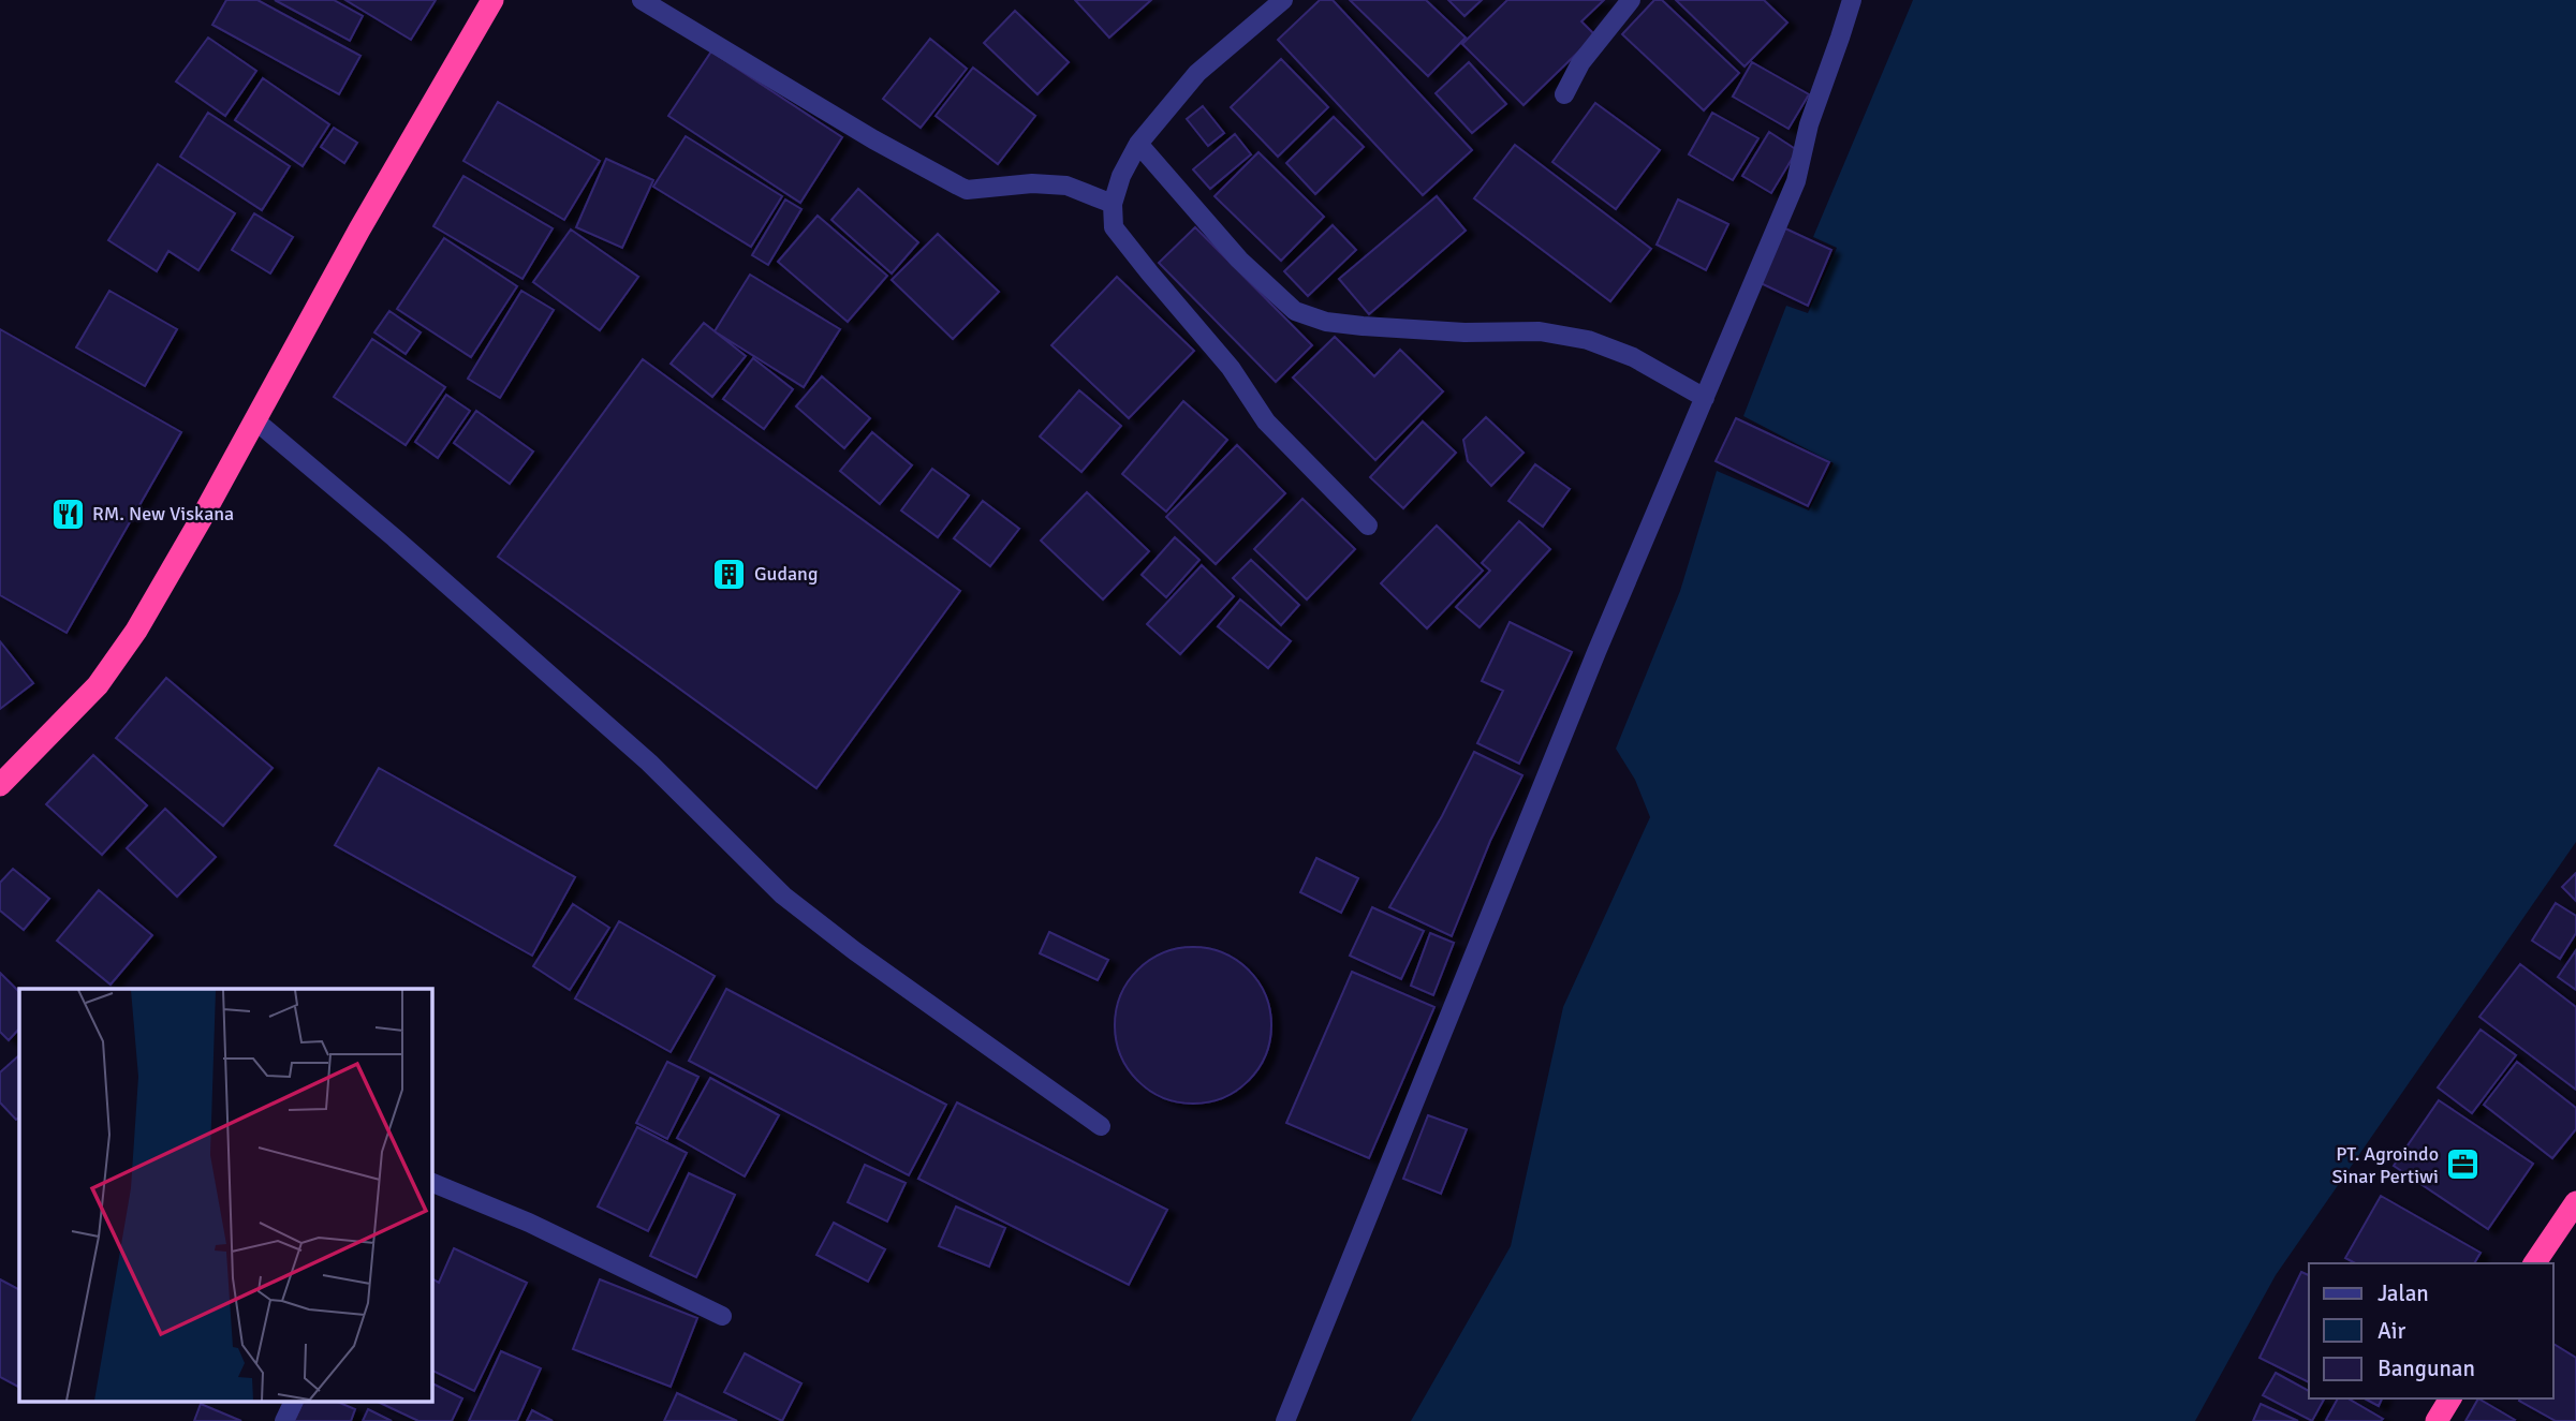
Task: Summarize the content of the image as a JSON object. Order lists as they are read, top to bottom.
{
  "places": {
    "restaurant": ["RM. New Viskana"],
    "building": ["Gudang"],
    "office": ["PT. Agroindo Sinar Pertiwi"]
  },
  "legend": ["Jalan", "Air", "Bangunan"]
}
